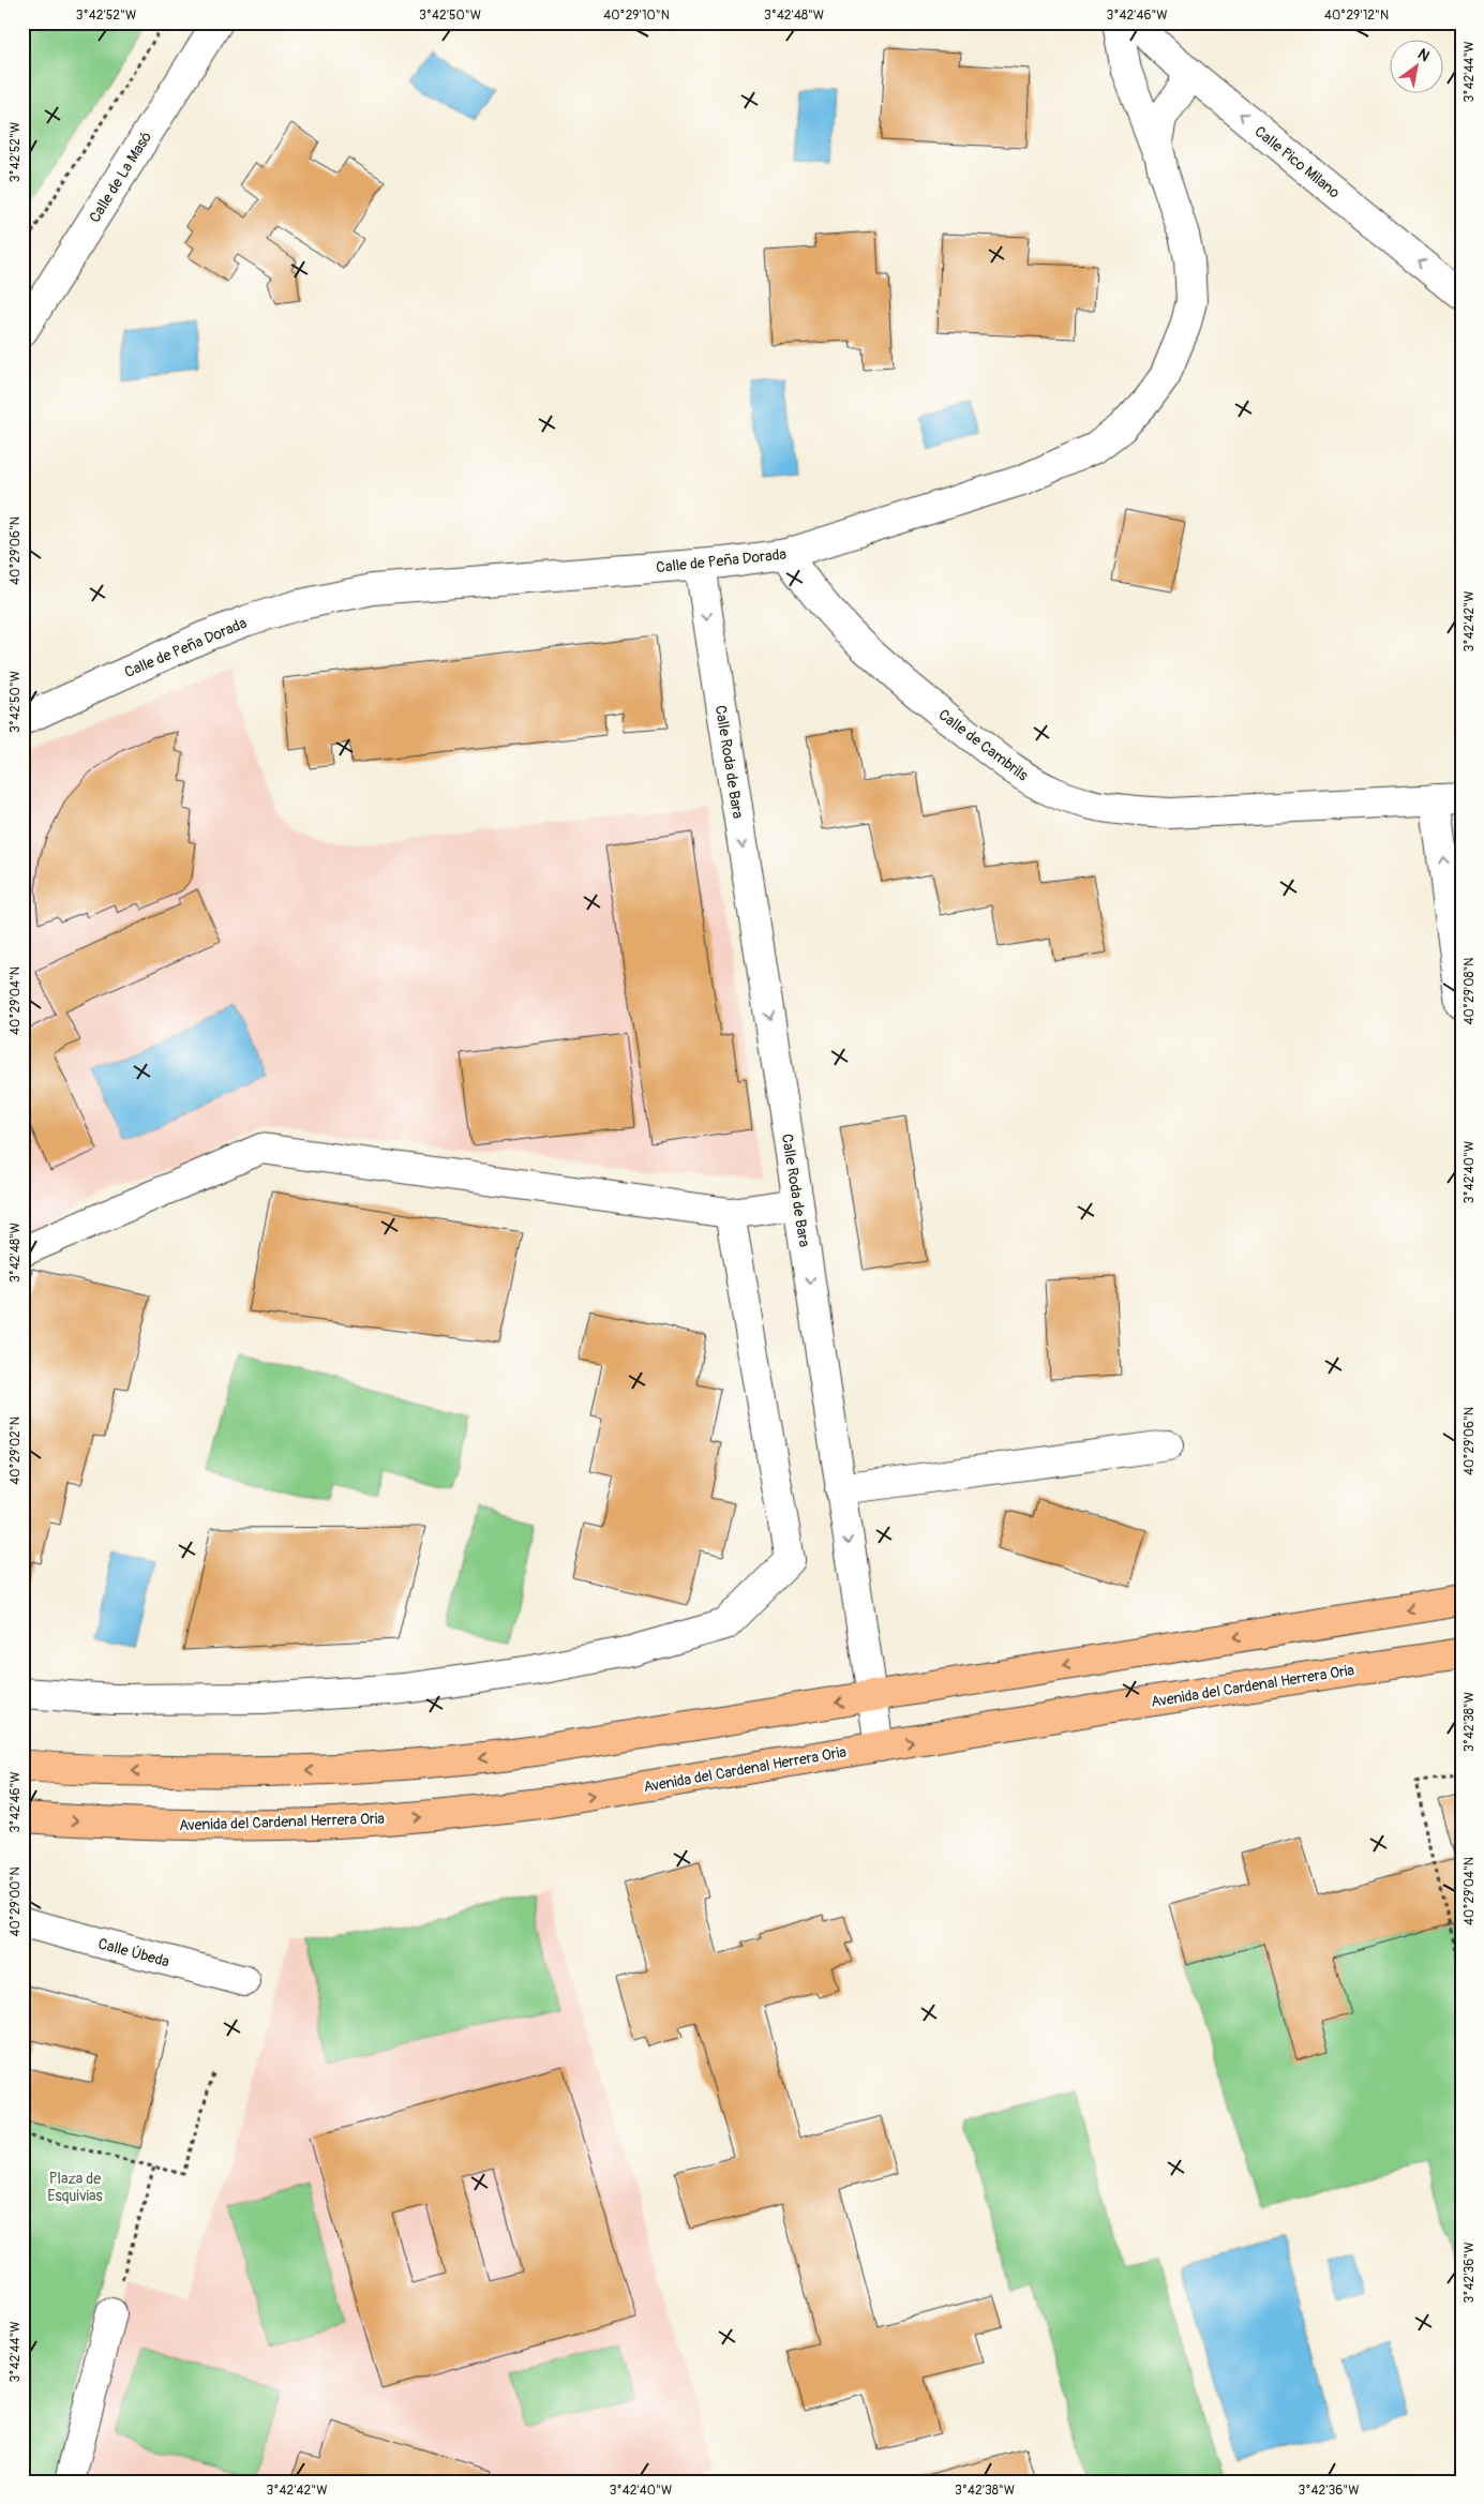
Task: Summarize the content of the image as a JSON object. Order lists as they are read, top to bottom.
{
  "streets": {
    "main road": ["Avenida del Cardenal Herrera Oria"],
    "street": [
      "Calle Pico Milano",
      "Calle de La Masó",
      "Calle de Peña Dorada",
      "Calle de Cambrils",
      "Calle Roda de Bara",
      "Calle Úbeda"
    ]
  },
  "crossings": [
    ["Calle de Peña Dorada", "Calle de Cambrils"],
    ["Calle de Peña Dorada", "Calle Roda de Bara"],
    ["Calle Roda de Bara", "Avenida del Cardenal Herrera Oria"]
  ],
  "one_way": ["Calle Pico Milano", "Calle Roda de Bara"],
  "parks": ["Plaza de Esquivias"],
  "north": "top right",
  "coordinates": [
    "3°42'52\"W",
    "3°42'50\"W",
    "40°29'10\"N",
    "3°42'48\"W",
    "3°42'46\"W",
    "40°29'12\"N",
    "3°42'44\"W",
    "40°29'06\"N",
    "3°42'42\"W",
    "40°29'08\"N",
    "40°29'04\"N",
    "3°42'40\"W",
    "40°29'02\"N",
    "3°42'38\"W",
    "40°29'00\"N",
    "3°42'36\"W"
  ]
}
